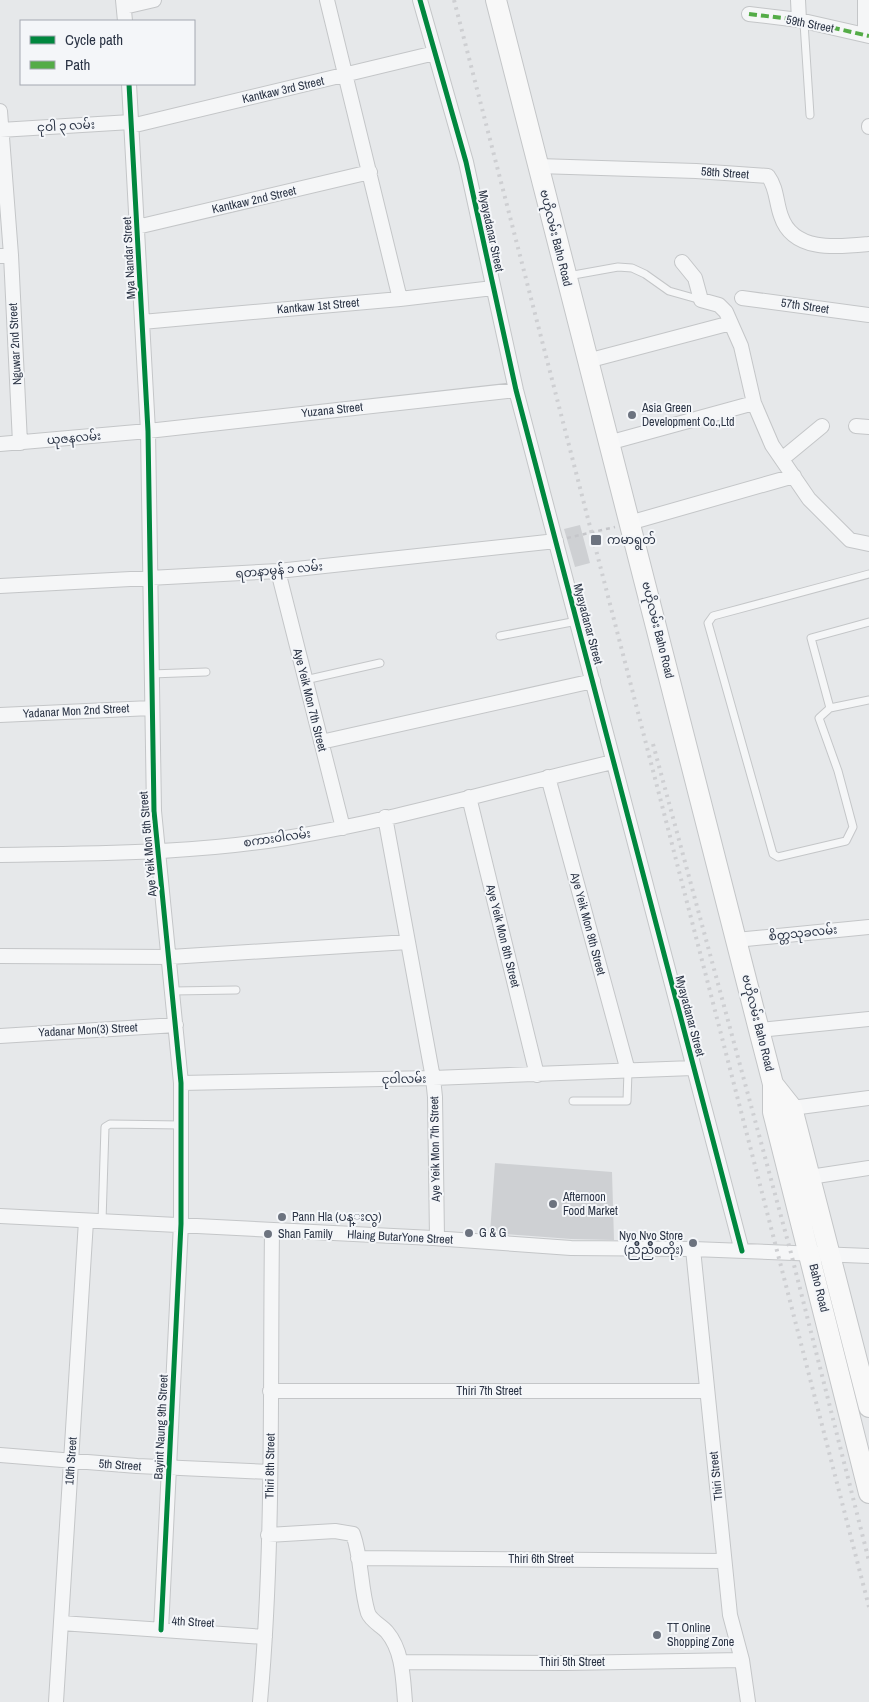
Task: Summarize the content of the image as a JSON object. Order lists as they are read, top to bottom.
{
  "streets": {
    "main road": ["ဗဟိုလမ်း Baho Road", "Baho Road"],
    "street": [
      "59th Street",
      "Kantkaw 3rd Street",
      "ငုဝါ ၃ လမ်း",
      "58th Street",
      "Kantkaw 2nd Street",
      "Myayadanar Street",
      "Mya Nandar Street",
      "Kantkaw 1st Street",
      "57th Street",
      "Nguwar 2nd Street",
      "Yuzana Street",
      "ယုဇနလမ်း",
      "ရတနာမွန် ၁ လမ်း",
      "Aye Yeik Mon 7th Street",
      "Yadanar Mon 2nd Street",
      "စကား၀ါလမ်း",
      "Aye Yeik Mon 5th Street",
      "Aye Yeik Mon 9th Street",
      "စိတ္တသုခလမ်း",
      "Aye Yeik Mon 8th Street",
      "Yadanar Mon(3) Street",
      "ငုဝါလမ်း",
      "Hlaing ButarYone Street",
      "Thiri 7th Street",
      "Bayint Naung 9th Street",
      "10th Street",
      "5th Street",
      "Thiri 8th Street",
      "Thiri Street",
      "Thiri 6th Street",
      "4th Street",
      "Thiri 5th Street"
    ]
  },
  "crossings": [
    ["Kantkaw 3rd Street", "ငုဝါ ၃ လမ်း"],
    ["Kantkaw 3rd Street", "Myayadanar Street"],
    ["Kantkaw 3rd Street", "Mya Nandar Street"],
    ["ငုဝါ ၃ လမ်း", "Mya Nandar Street"],
    ["ငုဝါ ၃ လမ်း", "Nguwar 2nd Street"],
    ["58th Street", "ဗဟိုလမ်း Baho Road"],
    ["Kantkaw 2nd Street", "Mya Nandar Street"],
    ["Myayadanar Street", "Kantkaw 1st Street"],
    ["Myayadanar Street", "Yuzana Street"],
    ["Myayadanar Street", "ရတနာမွန် ၁ လမ်း"],
    ["Myayadanar Street", "စကား၀ါလမ်း"],
    ["Myayadanar Street", "ငုဝါလမ်း"],
    ["Myayadanar Street", "Hlaing ButarYone Street"],
    ["ဗဟိုလမ်း Baho Road", "စိတ္တသုခလမ်း"],
    ["ဗဟိုလမ်း Baho Road", "Hlaing ButarYone Street"],
    ["ဗဟိုလမ်း Baho Road", "Baho Road"],
    ["Mya Nandar Street", "Kantkaw 1st Street"],
    ["Mya Nandar Street", "Yuzana Street"],
    ["Mya Nandar Street", "ယုဇနလမ်း"],
    ["Mya Nandar Street", "Aye Yeik Mon 5th Street"],
    ["Nguwar 2nd Street", "ယုဇနလမ်း"],
    ["Yuzana Street", "ယုဇနလမ်း"],
    ["Yuzana Street", "Aye Yeik Mon 5th Street"],
    ["ယုဇနလမ်း", "Aye Yeik Mon 5th Street"],
    ["ရတနာမွန် ၁ လမ်း", "Aye Yeik Mon 7th Street"],
    ["ရတနာမွန် ၁ လမ်း", "Aye Yeik Mon 5th Street"],
    ["Aye Yeik Mon 7th Street", "စကား၀ါလမ်း"],
    ["Aye Yeik Mon 7th Street", "ငုဝါလမ်း"],
    ["Aye Yeik Mon 7th Street", "Hlaing ButarYone Street"],
    ["Yadanar Mon 2nd Street", "Aye Yeik Mon 5th Street"],
    ["စကား၀ါလမ်း", "Aye Yeik Mon 5th Street"],
    ["စကား၀ါလမ်း", "Aye Yeik Mon 9th Street"],
    ["စကား၀ါလမ်း", "Aye Yeik Mon 8th Street"],
    ["Aye Yeik Mon 5th Street", "Yadanar Mon(3) Street"],
    ["Aye Yeik Mon 5th Street", "ငုဝါလမ်း"],
    ["Aye Yeik Mon 5th Street", "Hlaing ButarYone Street"],
    ["Aye Yeik Mon 5th Street", "Bayint Naung 9th Street"],
    ["Aye Yeik Mon 9th Street", "ငုဝါလမ်း"],
    ["Aye Yeik Mon 8th Street", "ငုဝါလမ်း"],
    ["Hlaing ButarYone Street", "Baho Road"],
    ["Hlaing ButarYone Street", "Bayint Naung 9th Street"],
    ["Hlaing ButarYone Street", "10th Street"],
    ["Hlaing ButarYone Street", "Thiri 8th Street"],
    ["Hlaing ButarYone Street", "Thiri Street"],
    ["Thiri 7th Street", "Thiri 8th Street"],
    ["Thiri 7th Street", "Thiri Street"],
    ["Bayint Naung 9th Street", "5th Street"],
    ["Bayint Naung 9th Street", "4th Street"],
    ["10th Street", "5th Street"],
    ["10th Street", "4th Street"],
    ["5th Street", "Thiri 8th Street"],
    ["Thiri 8th Street", "4th Street"],
    ["Thiri Street", "Thiri 6th Street"],
    ["Thiri Street", "Thiri 5th Street"]
  ],
  "places": {
    "other": [
      "Asia Green Development Co.,Ltd",
      "Afternoon Food Market",
      "Pann Hla (ပန္းလွ)",
      "G & G",
      "Shan Family",
      "Nyo Nyo Store (ညိဳညိဳစတိုး)",
      "TT Online Shopping Zone"
    ],
    "transit": ["ကမာရွတ်"]
  },
  "legend": ["Cycle path", "Path"]
}
